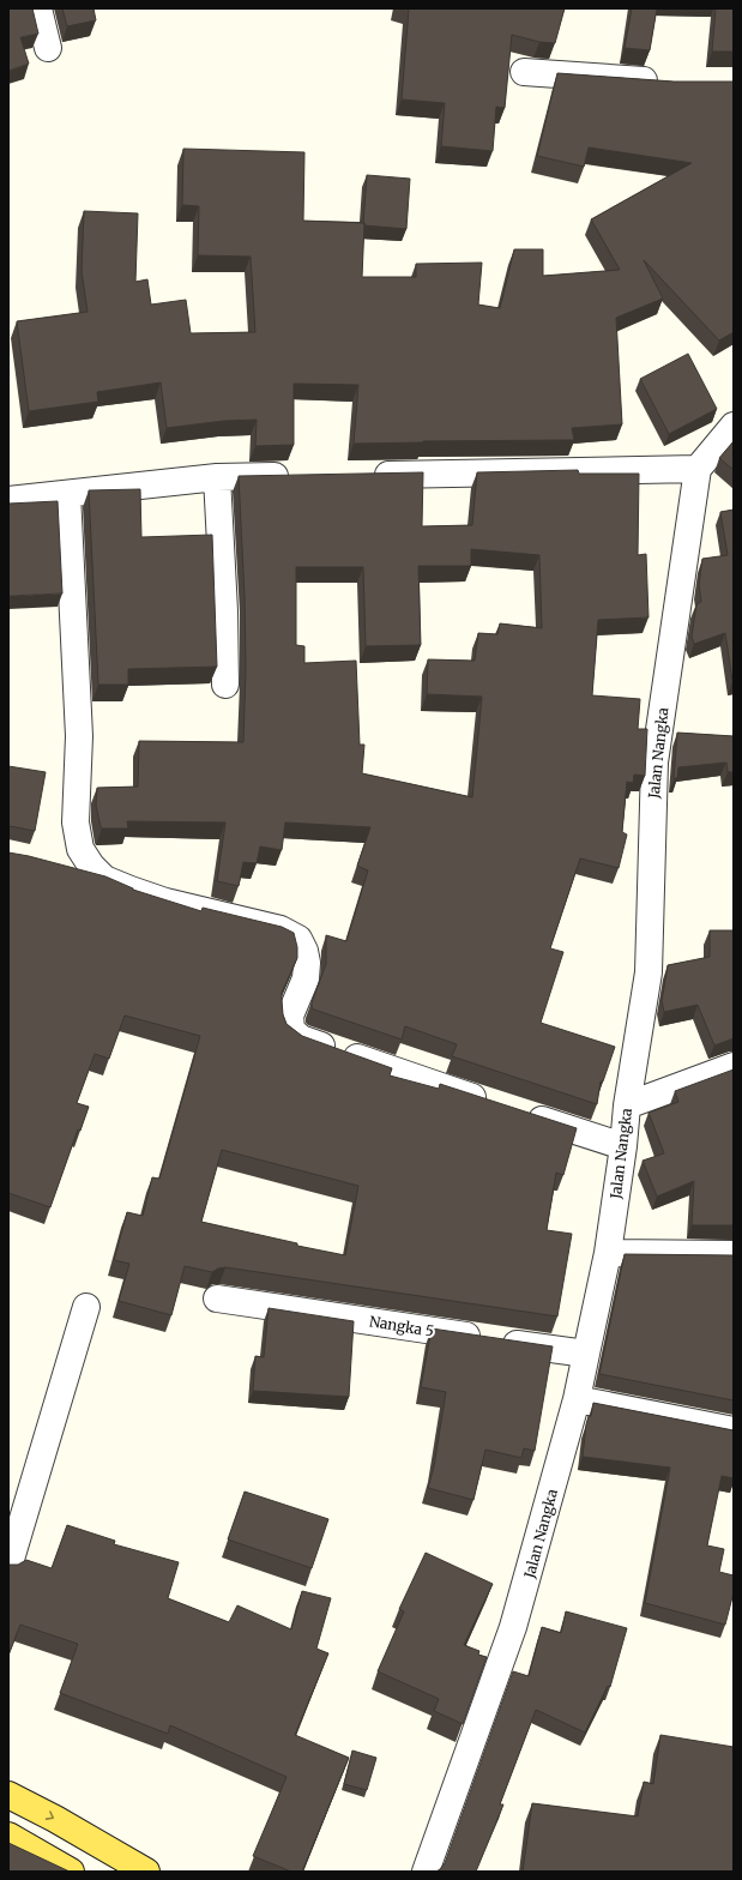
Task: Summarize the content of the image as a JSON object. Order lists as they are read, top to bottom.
{
  "streets": {
    "street": ["Jalan Nangka", "Nangka 5"]
  },
  "crossings": [
    ["Jalan Nangka", "Nangka 5"]
  ]
}
